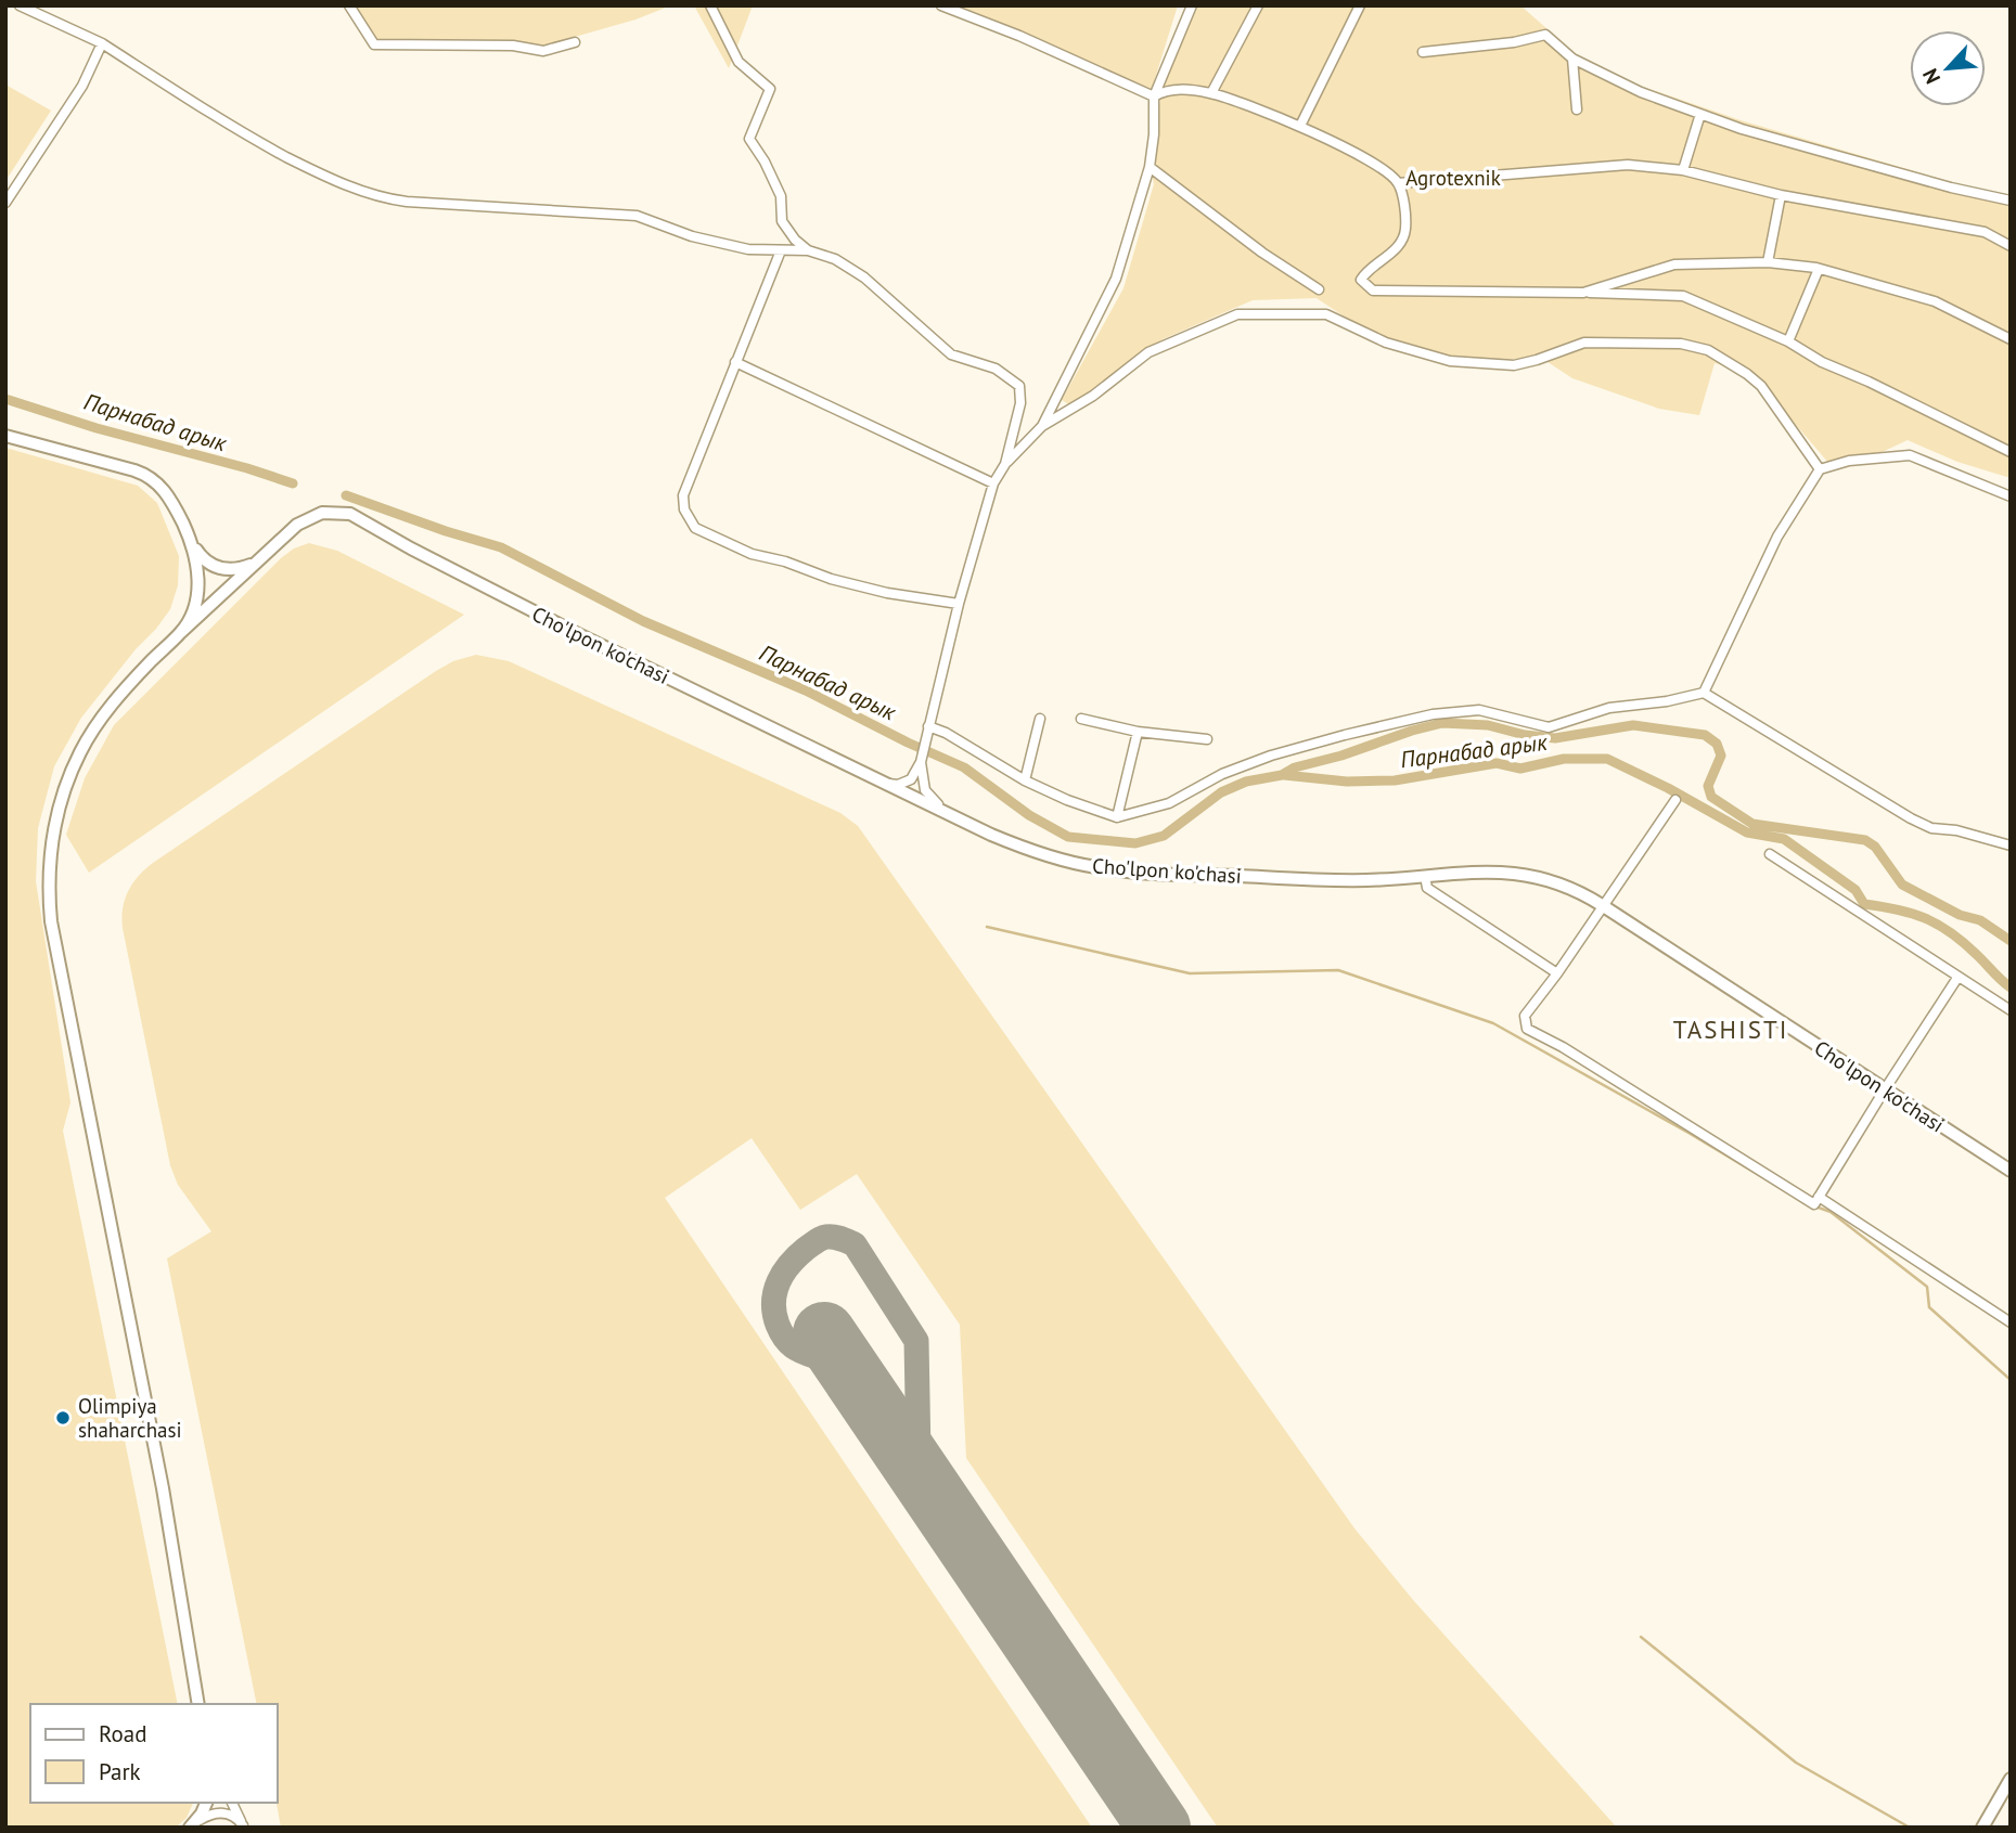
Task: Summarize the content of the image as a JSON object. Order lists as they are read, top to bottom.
{
  "streets": {
    "main road": ["Cho'lpon ko'chasi"]
  },
  "districts": ["TASHISTI"],
  "water": ["Парнабад арык"],
  "parks": ["Agrotexnik"],
  "places": ["Olimpiya shaharchasi"],
  "legend": ["Road", "Park"],
  "north": "bottom left"
}
